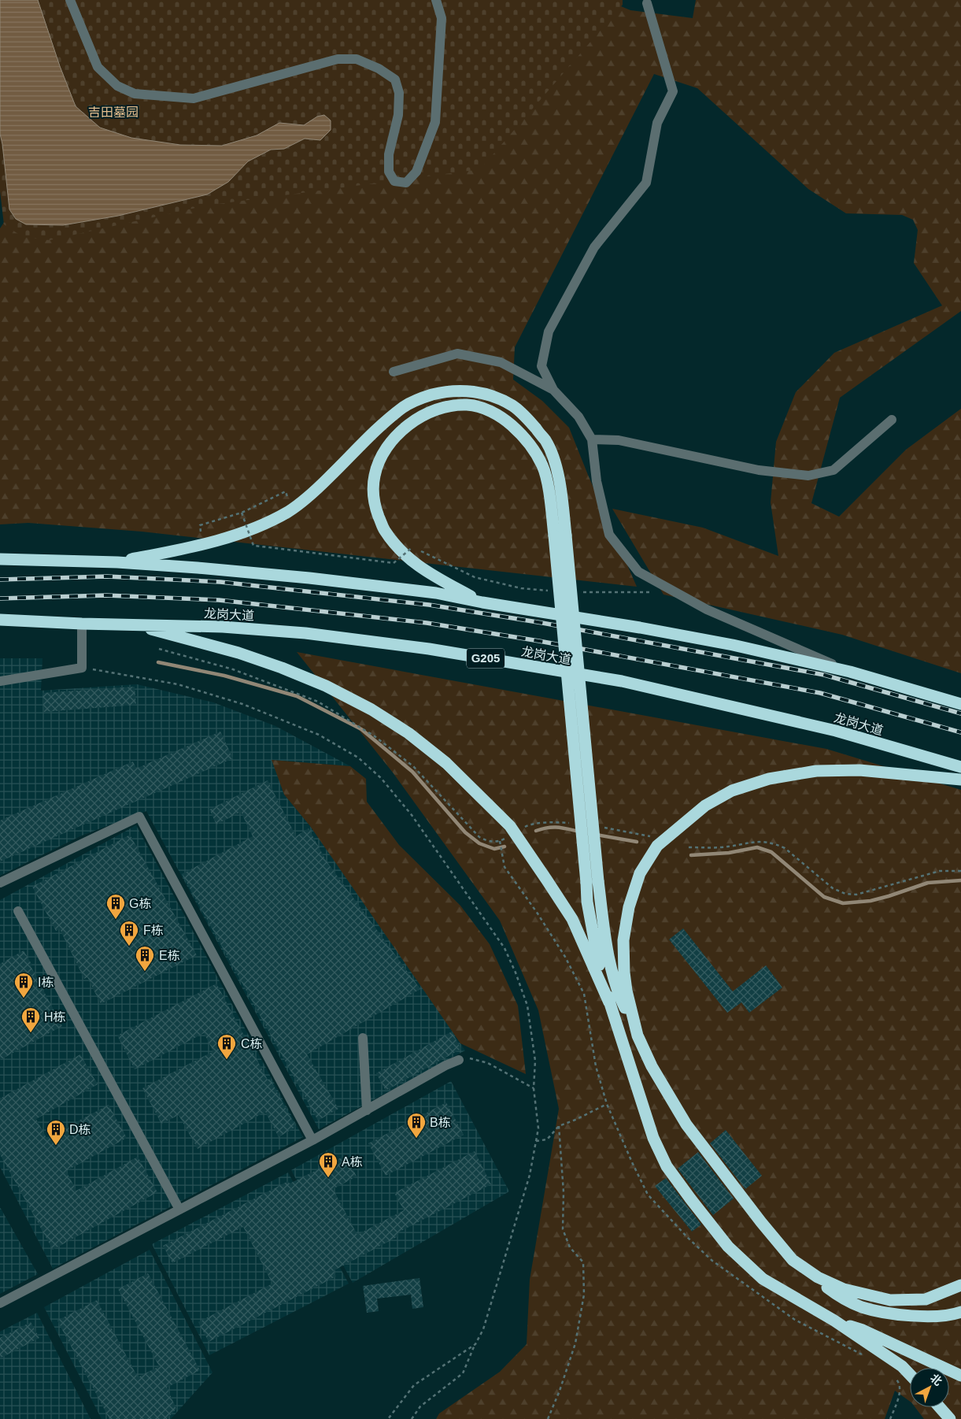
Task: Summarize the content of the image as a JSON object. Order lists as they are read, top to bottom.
{
  "streets": {
    "highway": ["龙岗大道", "G205"]
  },
  "parks": ["吉田墓园"],
  "places": {
    "building": [
      "G栋",
      "F栋",
      "E栋",
      "I栋",
      "H栋",
      "C栋",
      "B栋",
      "D栋",
      "A栋"
    ]
  },
  "north": "top right"
}
